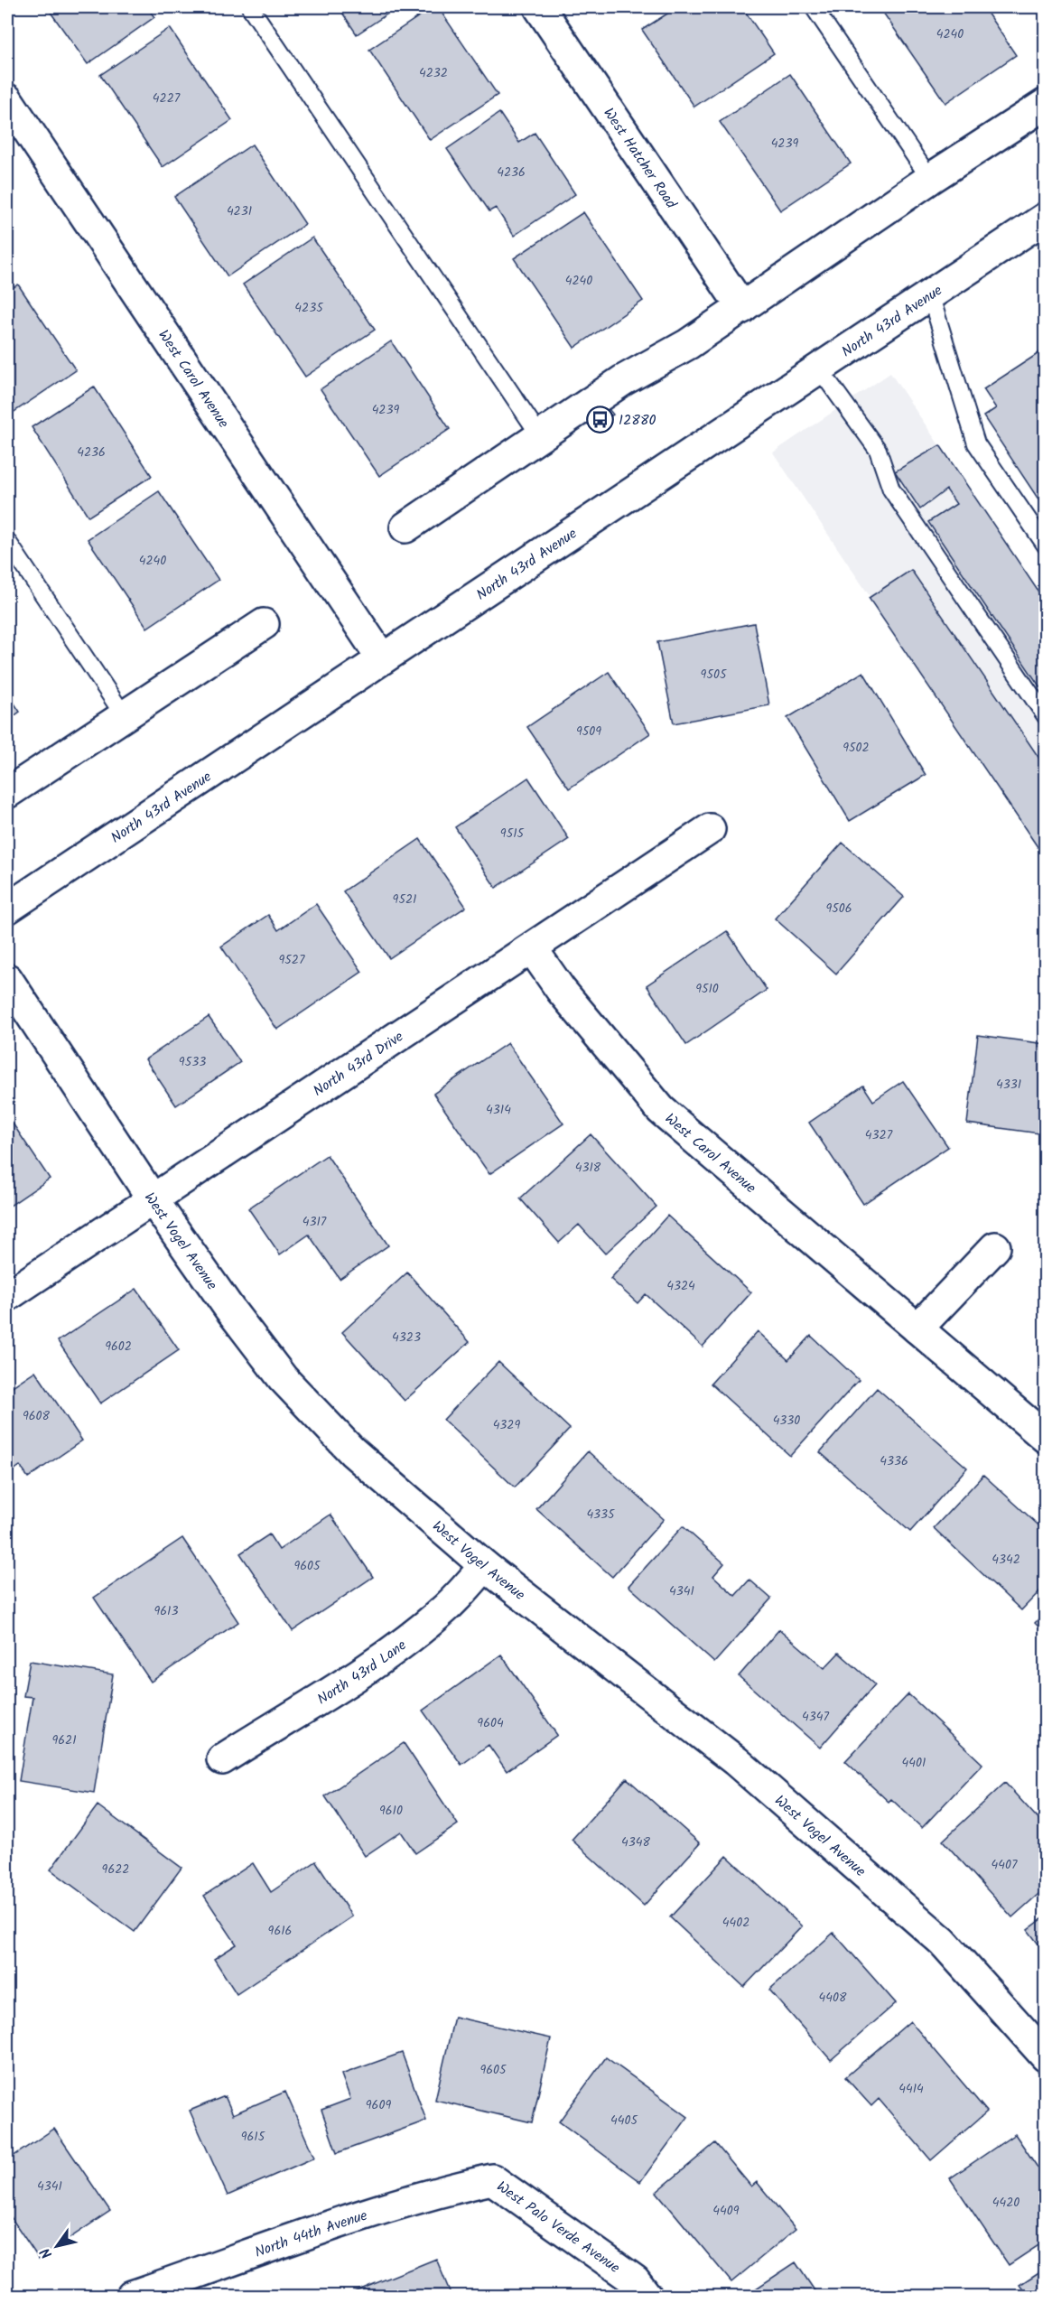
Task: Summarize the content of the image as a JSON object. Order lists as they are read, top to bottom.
{
  "streets": {
    "street": [
      "West Hatcher Road",
      "North 43rd Avenue",
      "West Carol Avenue",
      "North 43rd Drive",
      "West Vogel Avenue",
      "North 43rd Lane",
      "West Palo Verde Avenue",
      "North 44th Avenue"
    ]
  },
  "crossings": [
    ["North 43rd Avenue", "West Carol Avenue"],
    ["West Carol Avenue", "North 43rd Drive"],
    ["North 43rd Drive", "West Vogel Avenue"],
    ["West Vogel Avenue", "North 43rd Lane"],
    ["West Palo Verde Avenue", "North 44th Avenue"]
  ],
  "places": {
    "bus stop": ["12880"]
  },
  "house_numbers": [
    "4240",
    "4232",
    "4227",
    "4239",
    "4236",
    "4231",
    "4240",
    "4235",
    "4239",
    "4236",
    "4240",
    "9505",
    "9509",
    "9502",
    "9515",
    "9521",
    "9506",
    "9527",
    "9510",
    "9533",
    "4331",
    "4314",
    "4327",
    "4318",
    "4317",
    "4324",
    "4323",
    "9602",
    "9608",
    "4330",
    "4329",
    "4336",
    "4335",
    "4342",
    "9605",
    "4341",
    "9613",
    "4347",
    "9604",
    "9621",
    "4401",
    "9610",
    "4348",
    "4407",
    "9622",
    "4402",
    "9616",
    "4408",
    "9605",
    "4414",
    "9609",
    "4405",
    "9615",
    "4341",
    "4420",
    "4409"
  ],
  "north": "bottom left"
}
